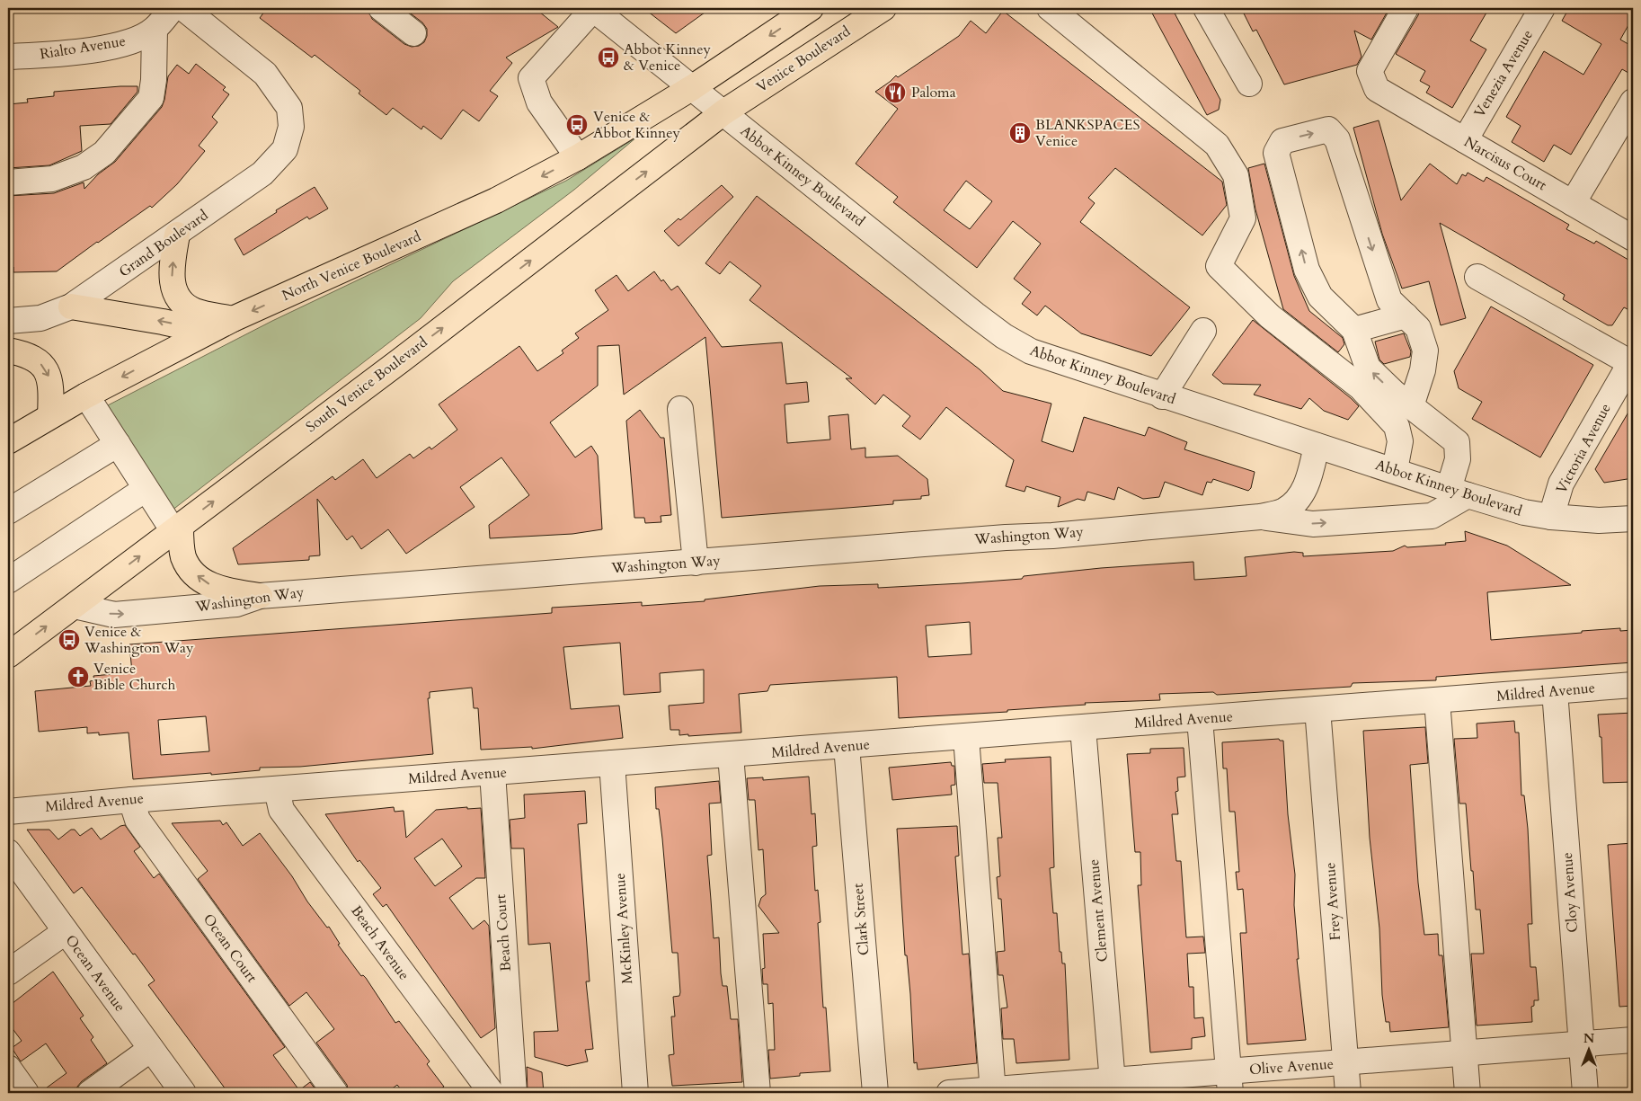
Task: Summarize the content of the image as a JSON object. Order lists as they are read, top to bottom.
{
  "streets": {
    "main road": ["Venice Boulevard", "North Venice Boulevard", "South Venice Boulevard"],
    "street": [
      "Rialto Avenue",
      "Venezia Avenue",
      "Narcisus Court",
      "Abbot Kinney Boulevard",
      "Grand Boulevard",
      "Victoria Avenue",
      "Washington Way",
      "Mildred Avenue",
      "Cloy Avenue",
      "Frey Avenue",
      "Clement Avenue",
      "Clark Street",
      "McKinley Avenue",
      "Beach Court",
      "Beach Avenue",
      "Ocean Court",
      "Ocean Avenue",
      "Olive Avenue"
    ]
  },
  "crossings": [
    ["Venice Boulevard", "Abbot Kinney Boulevard"],
    ["Venice Boulevard", "South Venice Boulevard"],
    ["Venezia Avenue", "Narcisus Court"],
    ["Abbot Kinney Boulevard", "North Venice Boulevard"],
    ["Abbot Kinney Boulevard", "South Venice Boulevard"],
    ["Abbot Kinney Boulevard", "Victoria Avenue"],
    ["Abbot Kinney Boulevard", "Washington Way"],
    ["South Venice Boulevard", "Washington Way"],
    ["Mildred Avenue", "Cloy Avenue"],
    ["Mildred Avenue", "Frey Avenue"],
    ["Mildred Avenue", "Clement Avenue"],
    ["Mildred Avenue", "Clark Street"],
    ["Mildred Avenue", "McKinley Avenue"],
    ["Mildred Avenue", "Beach Court"],
    ["Mildred Avenue", "Beach Avenue"],
    ["Mildred Avenue", "Ocean Court"],
    ["Cloy Avenue", "Olive Avenue"],
    ["Frey Avenue", "Olive Avenue"],
    ["Clement Avenue", "Olive Avenue"]
  ],
  "one_way": ["North Venice Boulevard", "South Venice Boulevard"],
  "places": {
    "bus stop": ["Abbot Kinney & Venice", "Venice & Abbot Kinney", "Venice & Washington Way"],
    "restaurant": ["Paloma"],
    "building": ["BLANKSPACES Venice"],
    "church": ["Venice Bible Church"]
  },
  "north": "top"
}
